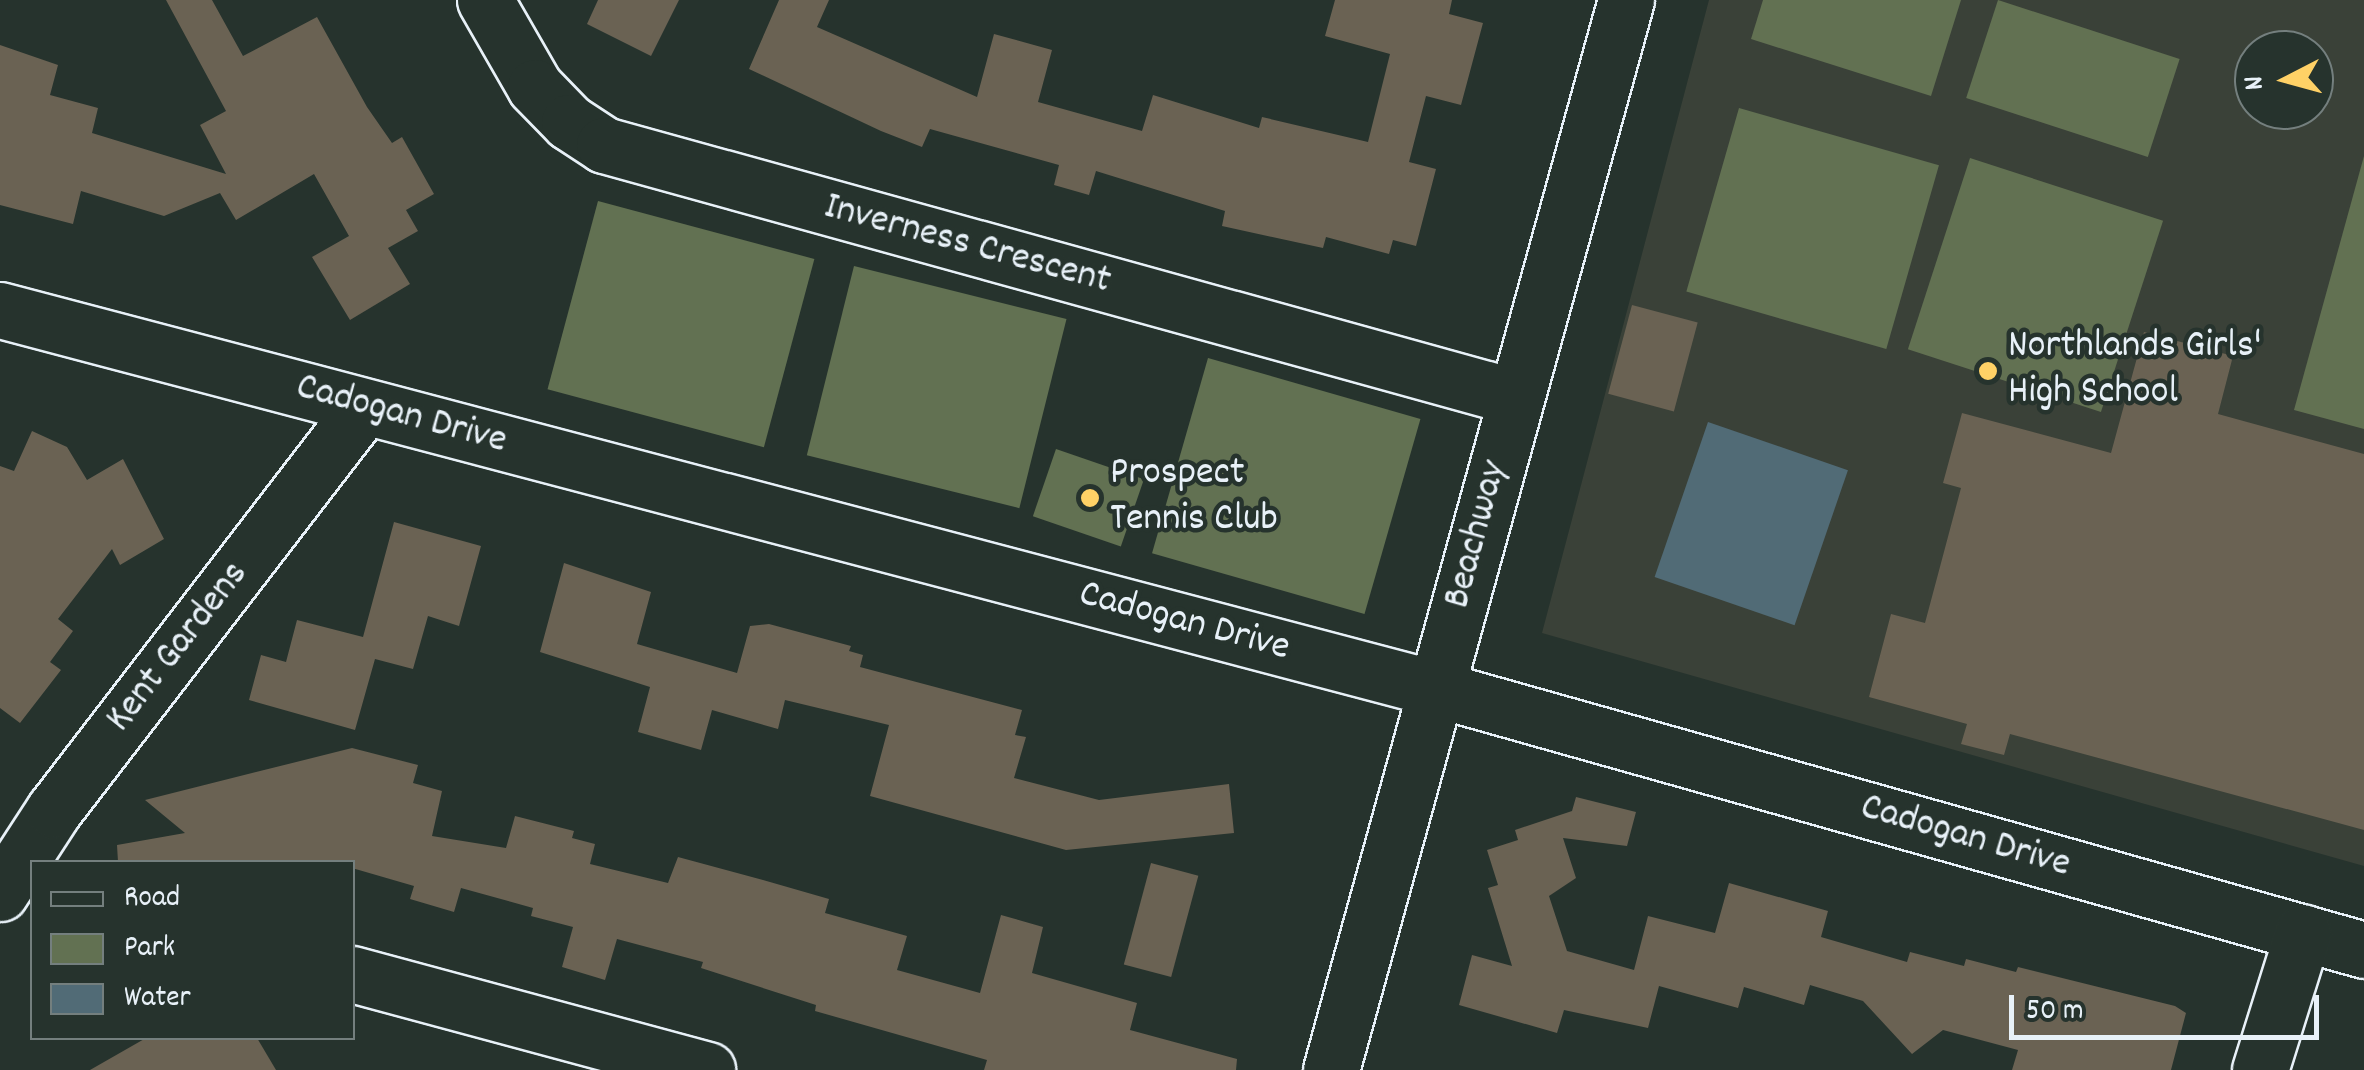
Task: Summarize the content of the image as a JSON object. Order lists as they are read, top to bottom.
{
  "streets": {
    "street": [
      "Inverness Crescent",
      "Cadogan Drive",
      "Beachway",
      "Kent Gardens"
    ]
  },
  "crossings": [
    ["Inverness Crescent", "Beachway"],
    ["Cadogan Drive", "Beachway"],
    ["Cadogan Drive", "Kent Gardens"]
  ],
  "places": ["Northlands Girls' High School", "Prospect Tennis Club"],
  "legend": ["Road", "Park", "Water"],
  "scale_bar": "50 m",
  "north": "left"
}
